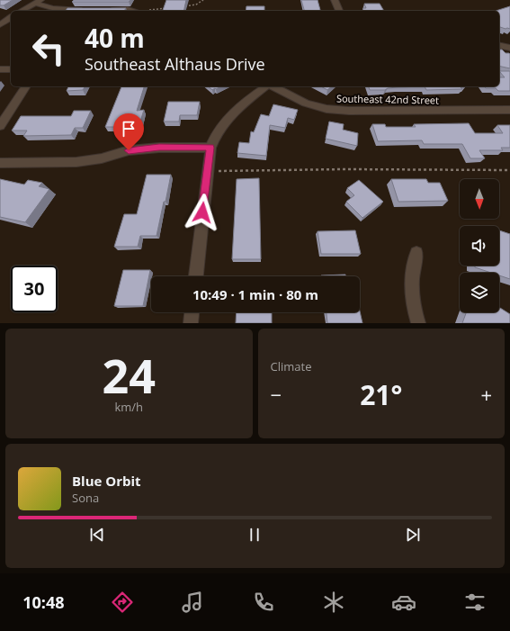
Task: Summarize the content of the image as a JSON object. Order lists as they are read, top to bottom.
{
  "streets": {
    "street": ["Southeast 42nd Street"]
  },
  "north": "bottom",
  "page": {
    "turn": ["40 m", "Southeast Althaus Drive"],
    "limit": "30",
    "trip": "10:49 · 1 min · 80 m",
    "tile": [
      ["24", "km/h"],
      "Climate"
    ],
    "heat": ["−", "21°", "+"],
    "song": ["Blue Orbit", "Sona"],
    "tabs": "10:48"
  }
}
